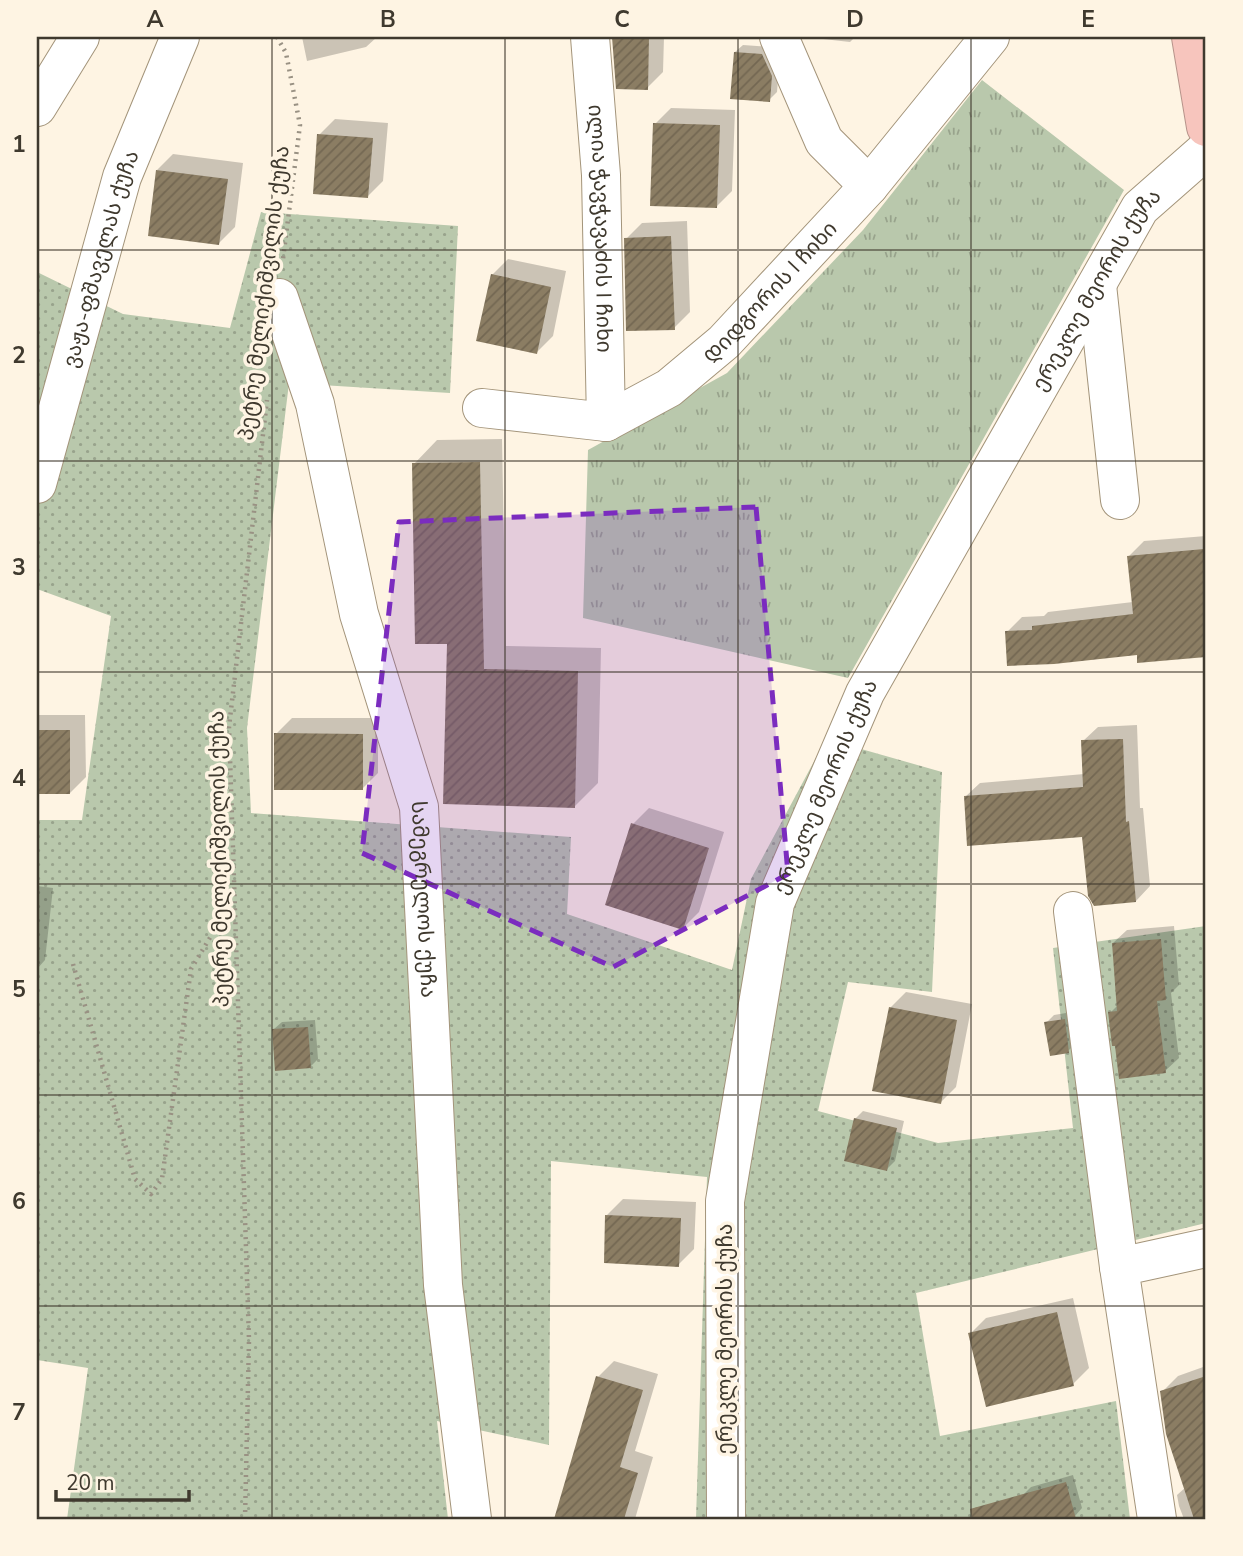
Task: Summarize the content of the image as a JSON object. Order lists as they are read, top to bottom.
{
  "streets": {
    "street": [
      "ილია ჭავჭავაძის I ჩიხი",
      "ვაჟა-ფშაველას ქუჩა",
      "დიდგორის I ჩიხი",
      "ერეკლე მეორის ქუჩა",
      "სამეგრელოს ქუჩა"
    ],
    "path": ["პეტრე მელიქიშვილის ქუჩა"]
  },
  "crossings": [
    ["ილია ჭავჭავაძის I ჩიხი", "დიდგორის I ჩიხი"],
    ["პეტრე მელიქიშვილის ქუჩა", "სამეგრელოს ქუჩა"]
  ],
  "scale_bar": "20 m",
  "grid": {
    "columns": [
      "A",
      "B",
      "C",
      "D",
      "E"
    ],
    "rows": [
      "1",
      "2",
      "3",
      "4",
      "5",
      "6",
      "7"
    ]
  }
}
